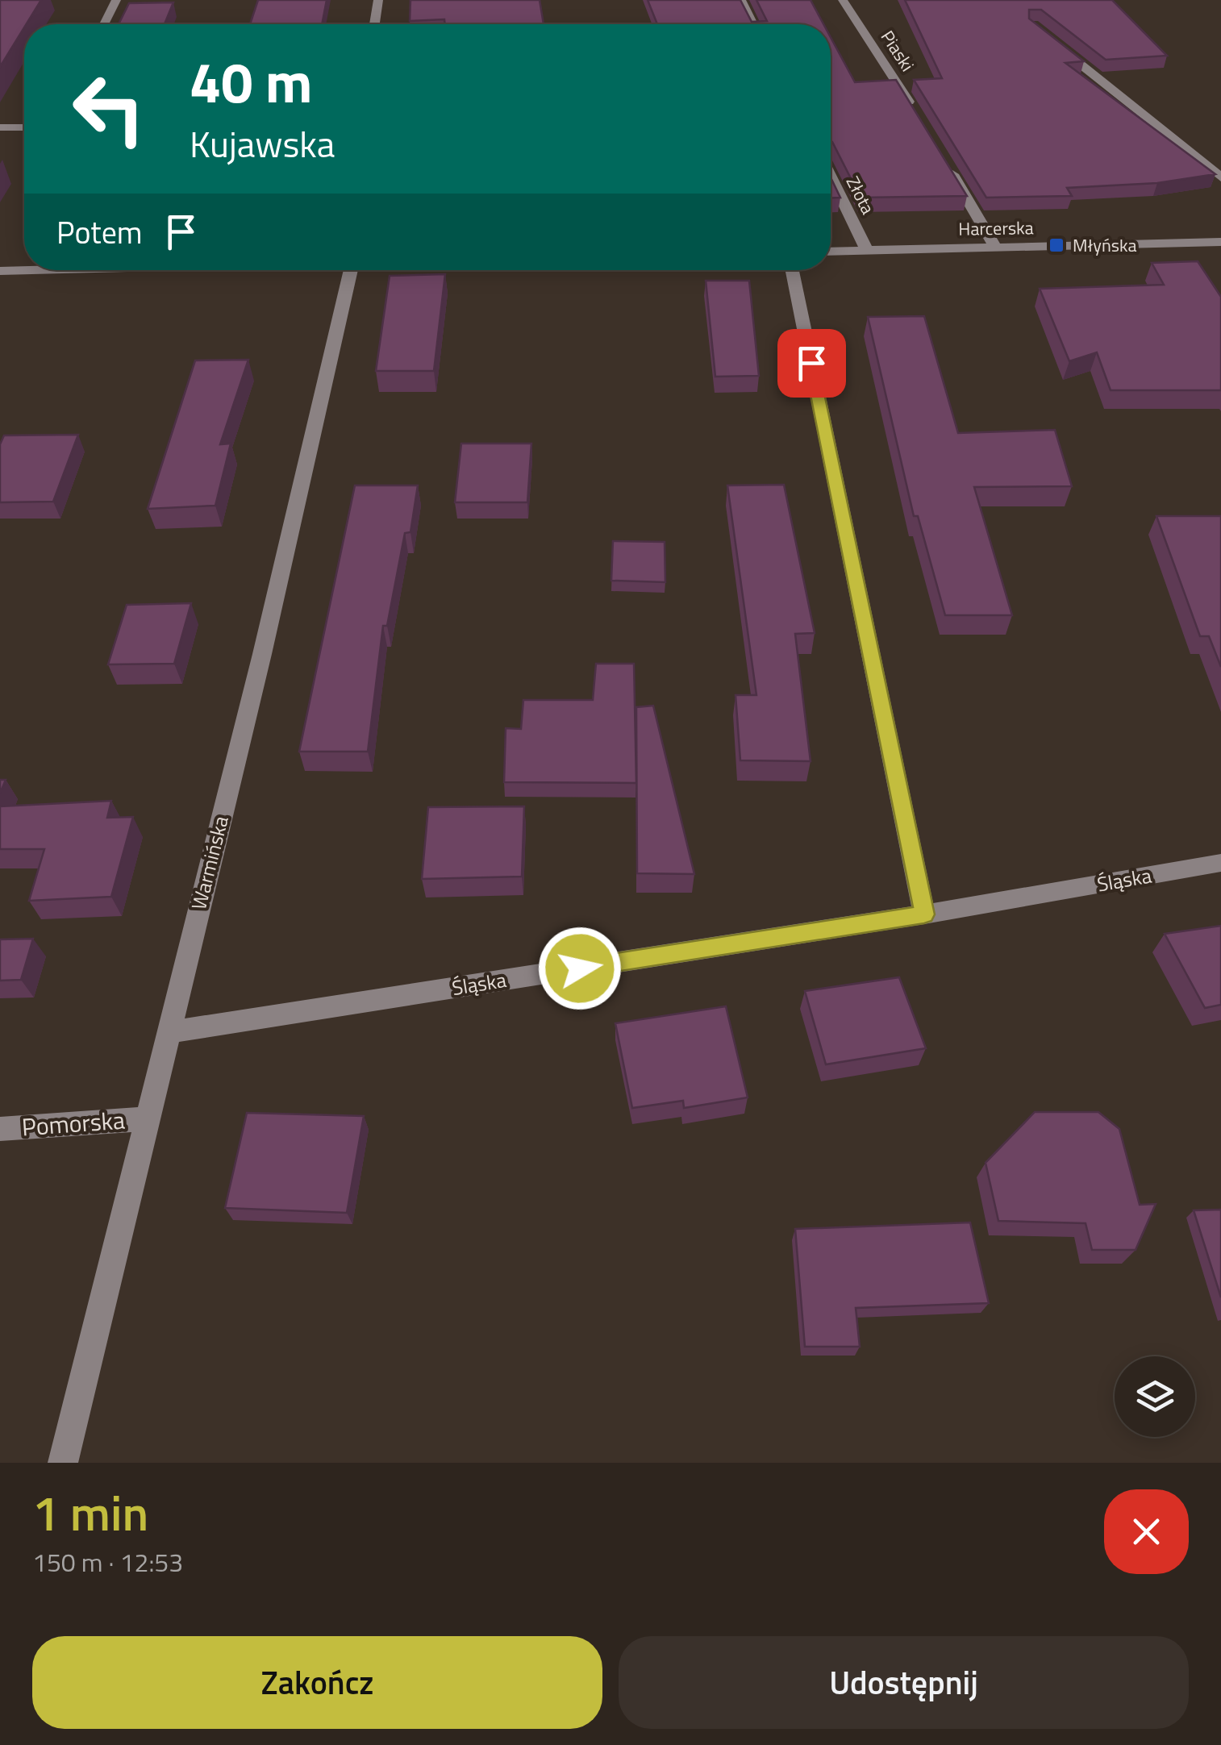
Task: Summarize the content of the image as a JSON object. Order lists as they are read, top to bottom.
{
  "streets": {
    "street": [
      "Piaski",
      "Złota",
      "Harcerska",
      "Warmińska",
      "Śląska",
      "Pomorska"
    ]
  },
  "crossings": [
    ["Złota", "Harcerska"],
    ["Warmińska", "Śląska"],
    ["Warmińska", "Pomorska"]
  ],
  "places": {
    "transit": ["Młyńska"]
  },
  "page": {
    "turn": ["40 m", "Kujawska"],
    "then": "Potem",
    "heading": ["1 min", "150 m · 12:53"],
    "buttons": ["Zakończ", "Udostępnij"]
  }
}
